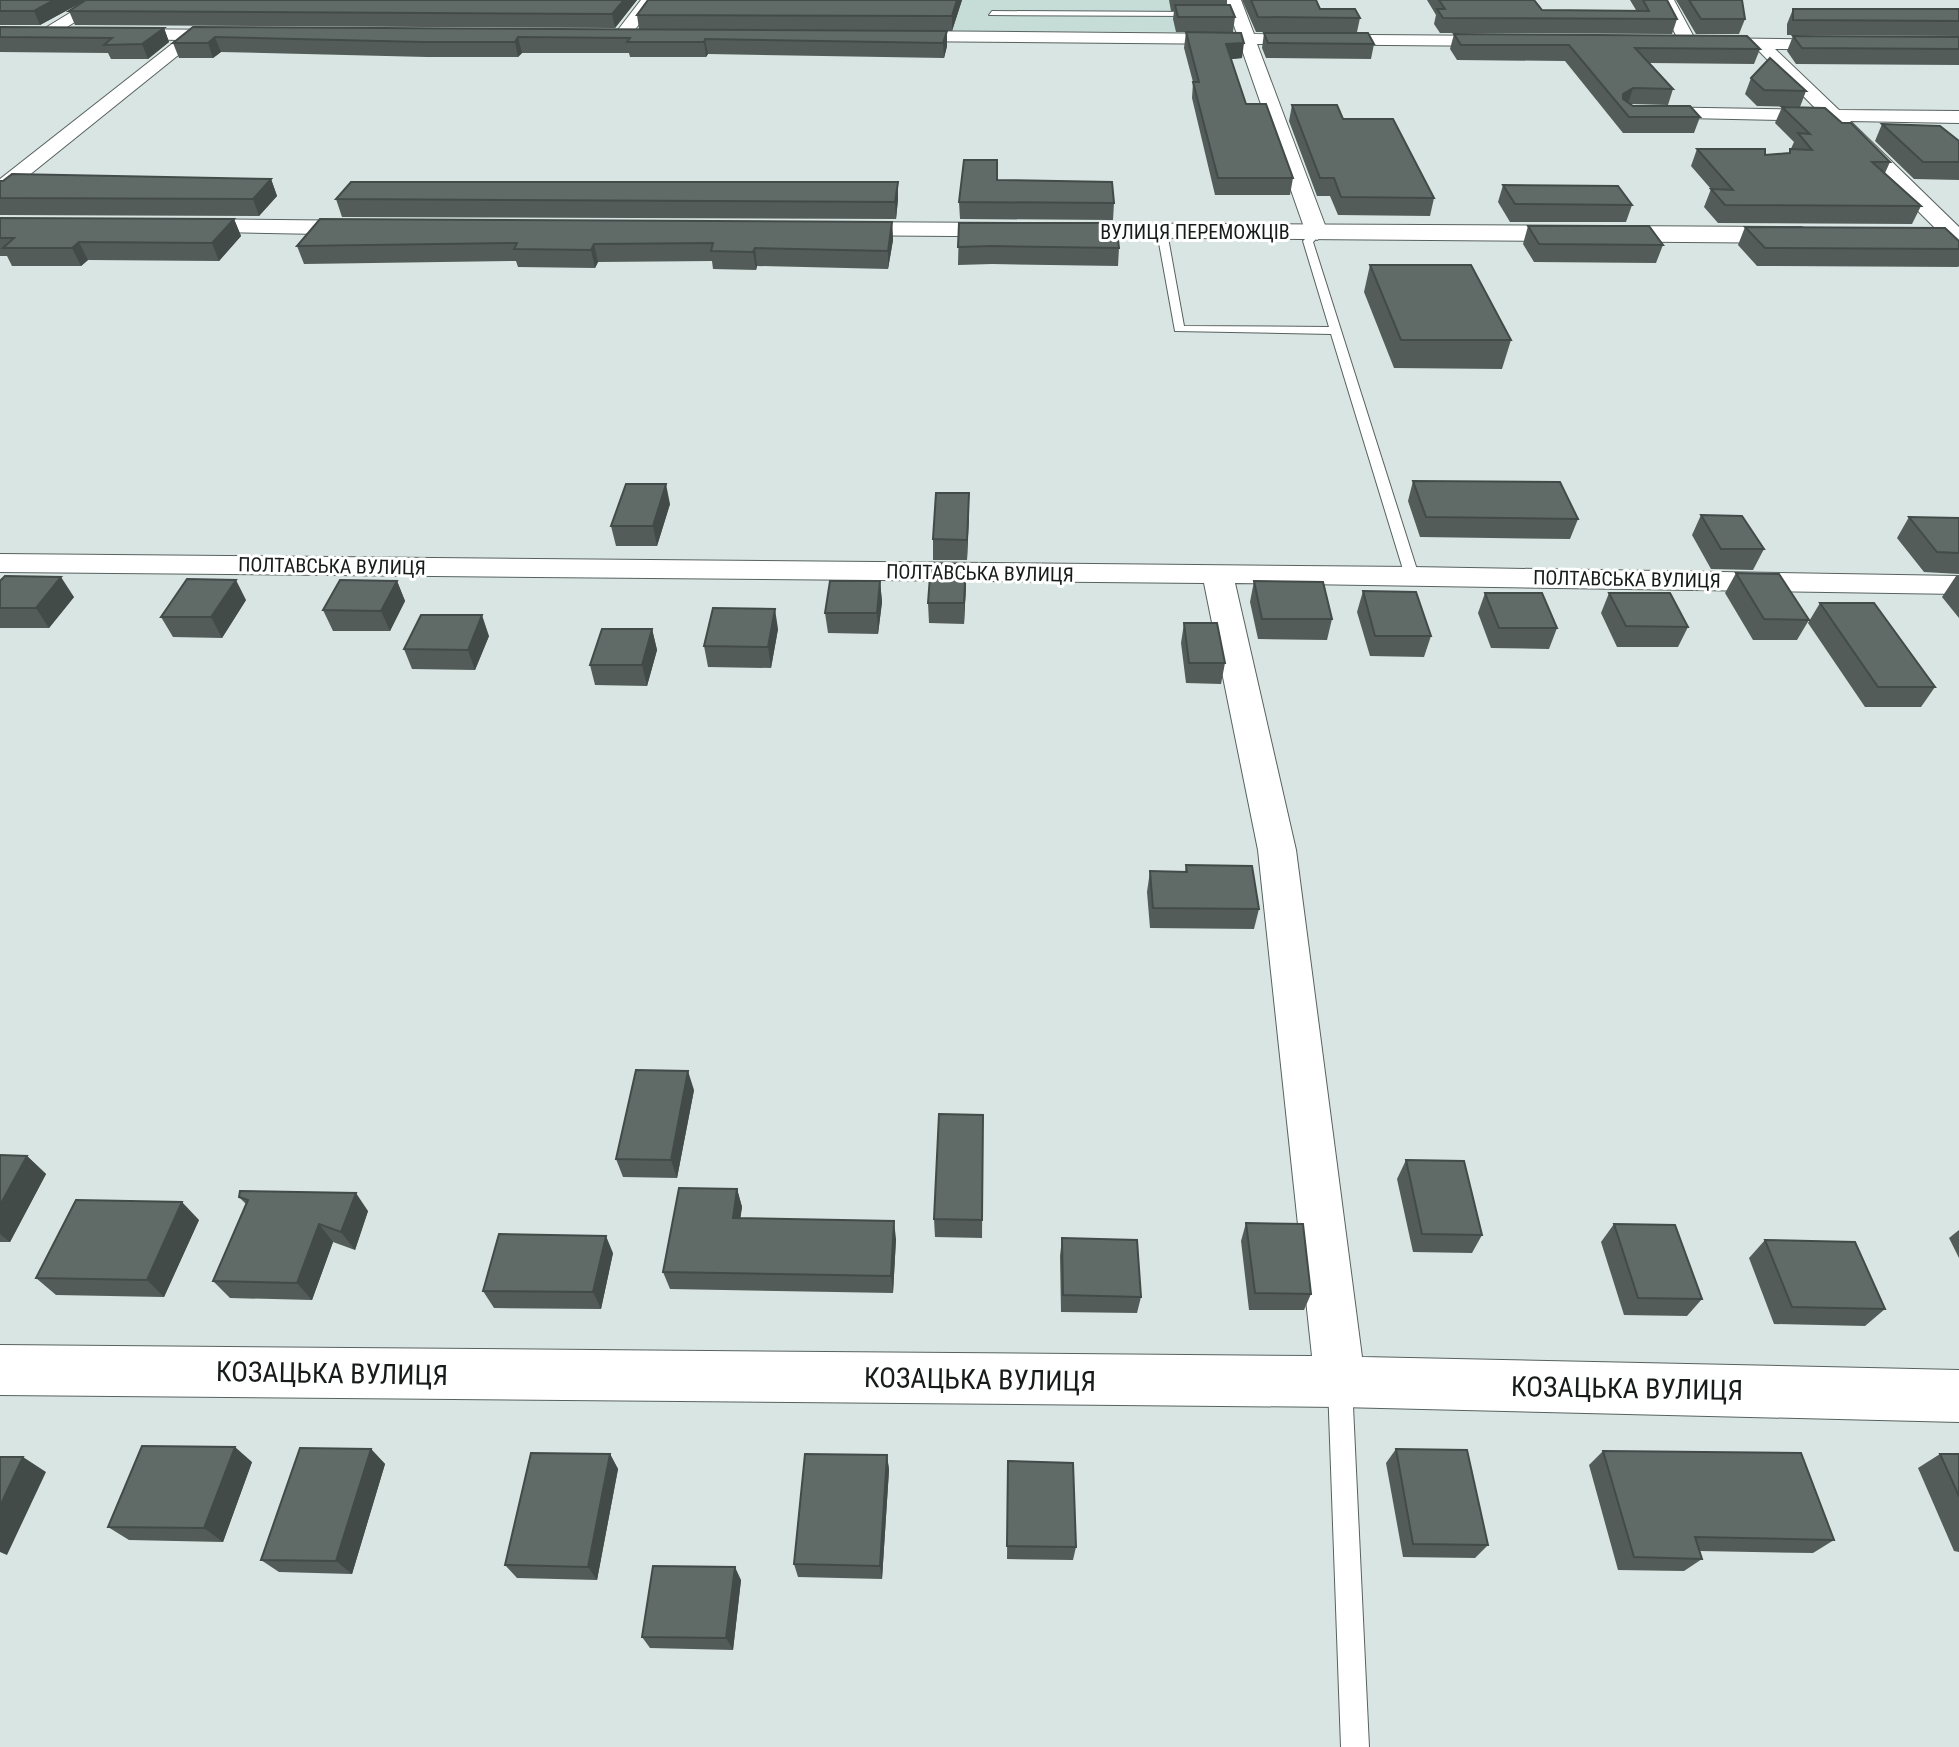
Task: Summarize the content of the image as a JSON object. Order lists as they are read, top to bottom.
{
  "streets": {
    "street": ["ВУЛИЦЯ ПЕРЕМОЖЦІВ", "ПОЛТАВСЬКА ВУЛИЦЯ", "КОЗАЦЬКА ВУЛИЦЯ"]
  }
}
